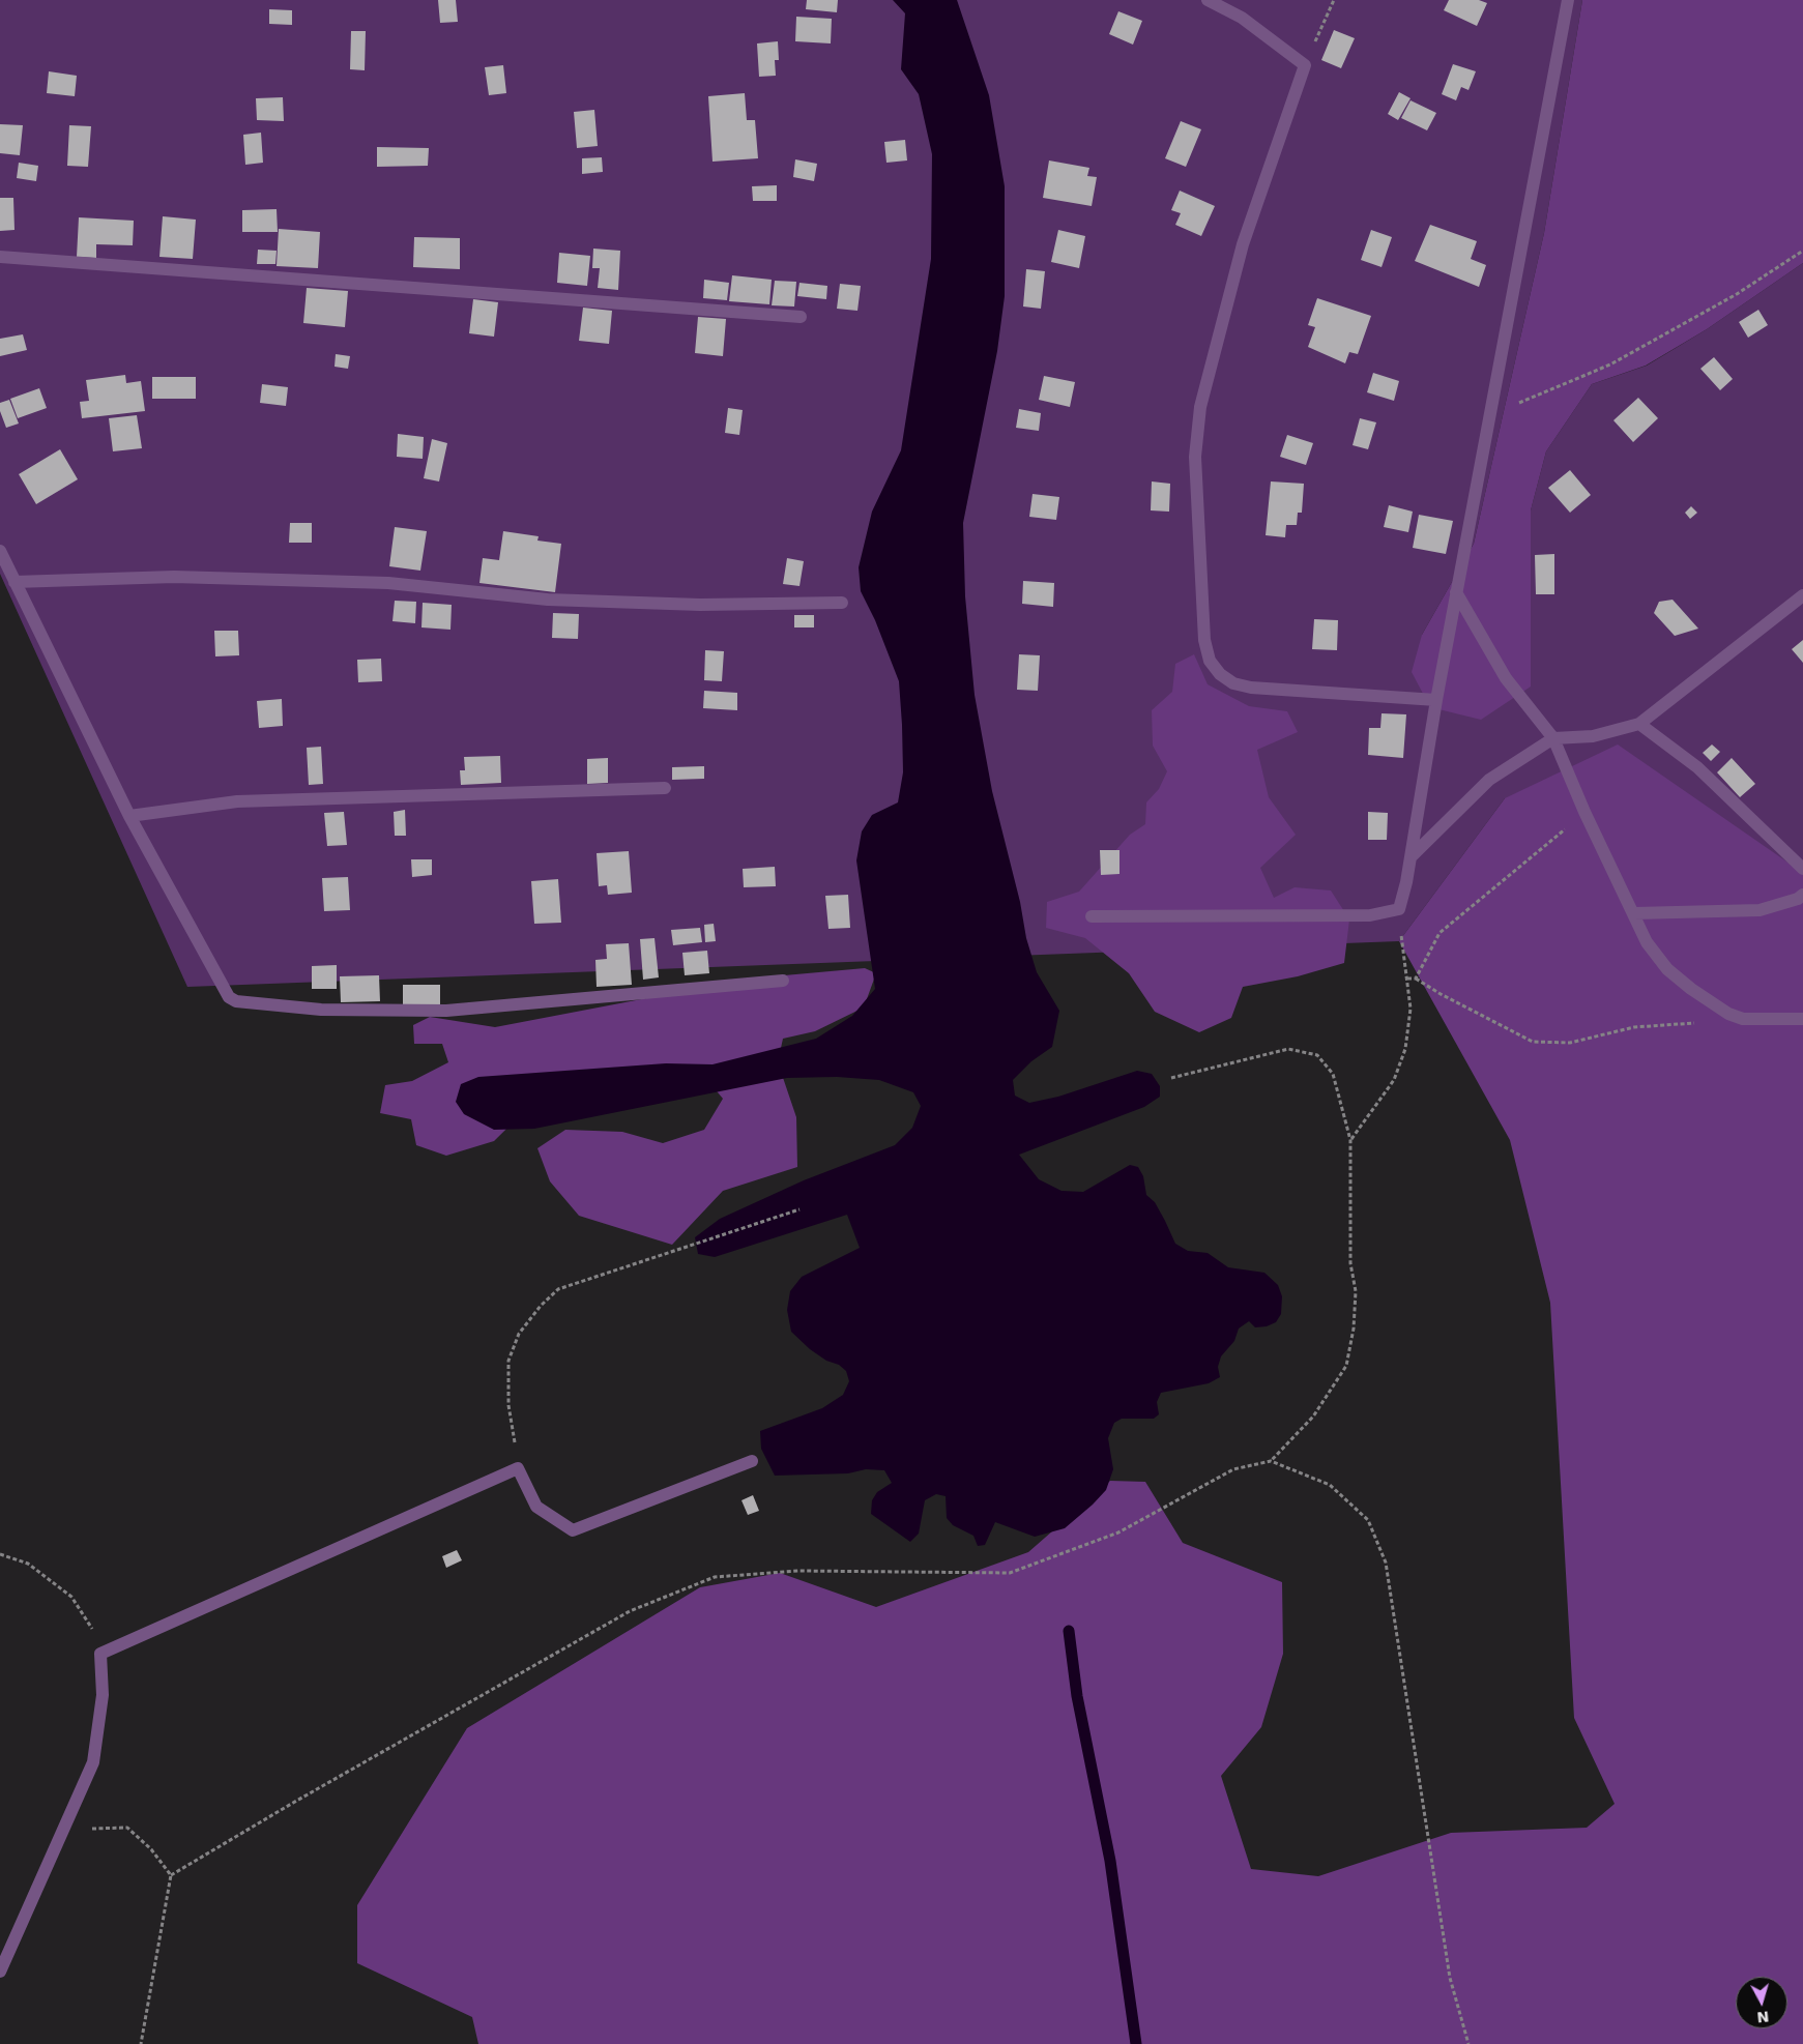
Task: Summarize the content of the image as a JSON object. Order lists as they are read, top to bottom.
{
  "north": "bottom"
}
